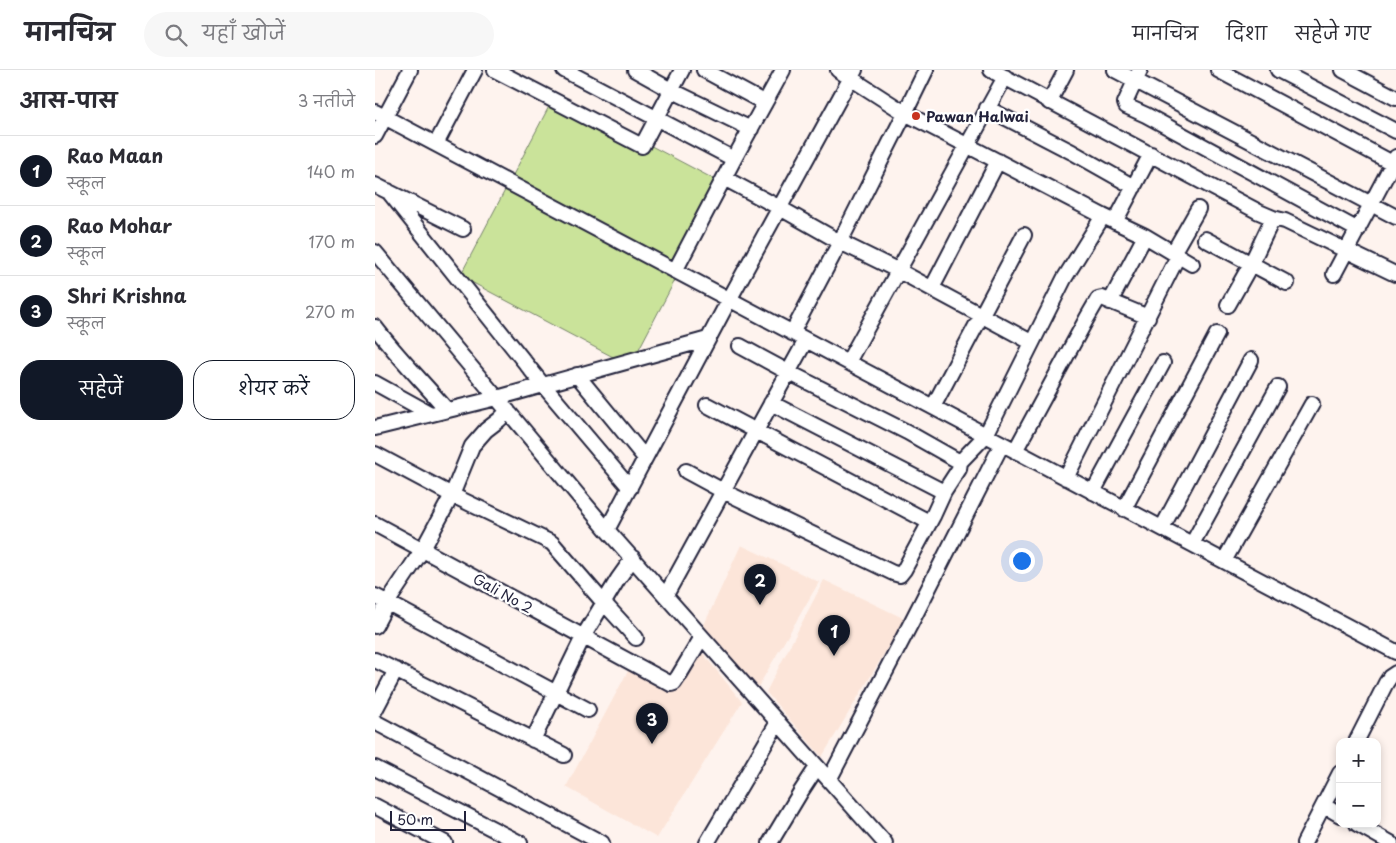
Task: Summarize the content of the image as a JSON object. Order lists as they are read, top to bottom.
{
  "streets": {
    "street": ["Gali No 2"]
  },
  "places": ["Pawan Halwai"],
  "scale_bar": "50 m",
  "page": {
    "header": "मानचित्र",
    "search": "यहाँ खोजें",
    "nav": ["मानचित्र", "दिशा", "सहेजे गए"],
    "heading": ["आस-पास", "3 नतीजे"],
    "list": [
      {
        "mark": "1",
        "name": "Rao Maan",
        "note": "स्कूल",
        "value": "140 m"
      },
      {
        "mark": "2",
        "name": "Rao Mohar",
        "note": "स्कूल",
        "value": "170 m"
      },
      {
        "mark": "3",
        "name": "Shri Krishna",
        "note": "स्कूल",
        "value": "270 m"
      }
    ],
    "buttons": ["सहेजें", "शेयर करें"],
    "pins": ["2", "1", "3"],
    "map_buttons": ["+", "−"],
    "scale": "50 m"
  }
}
